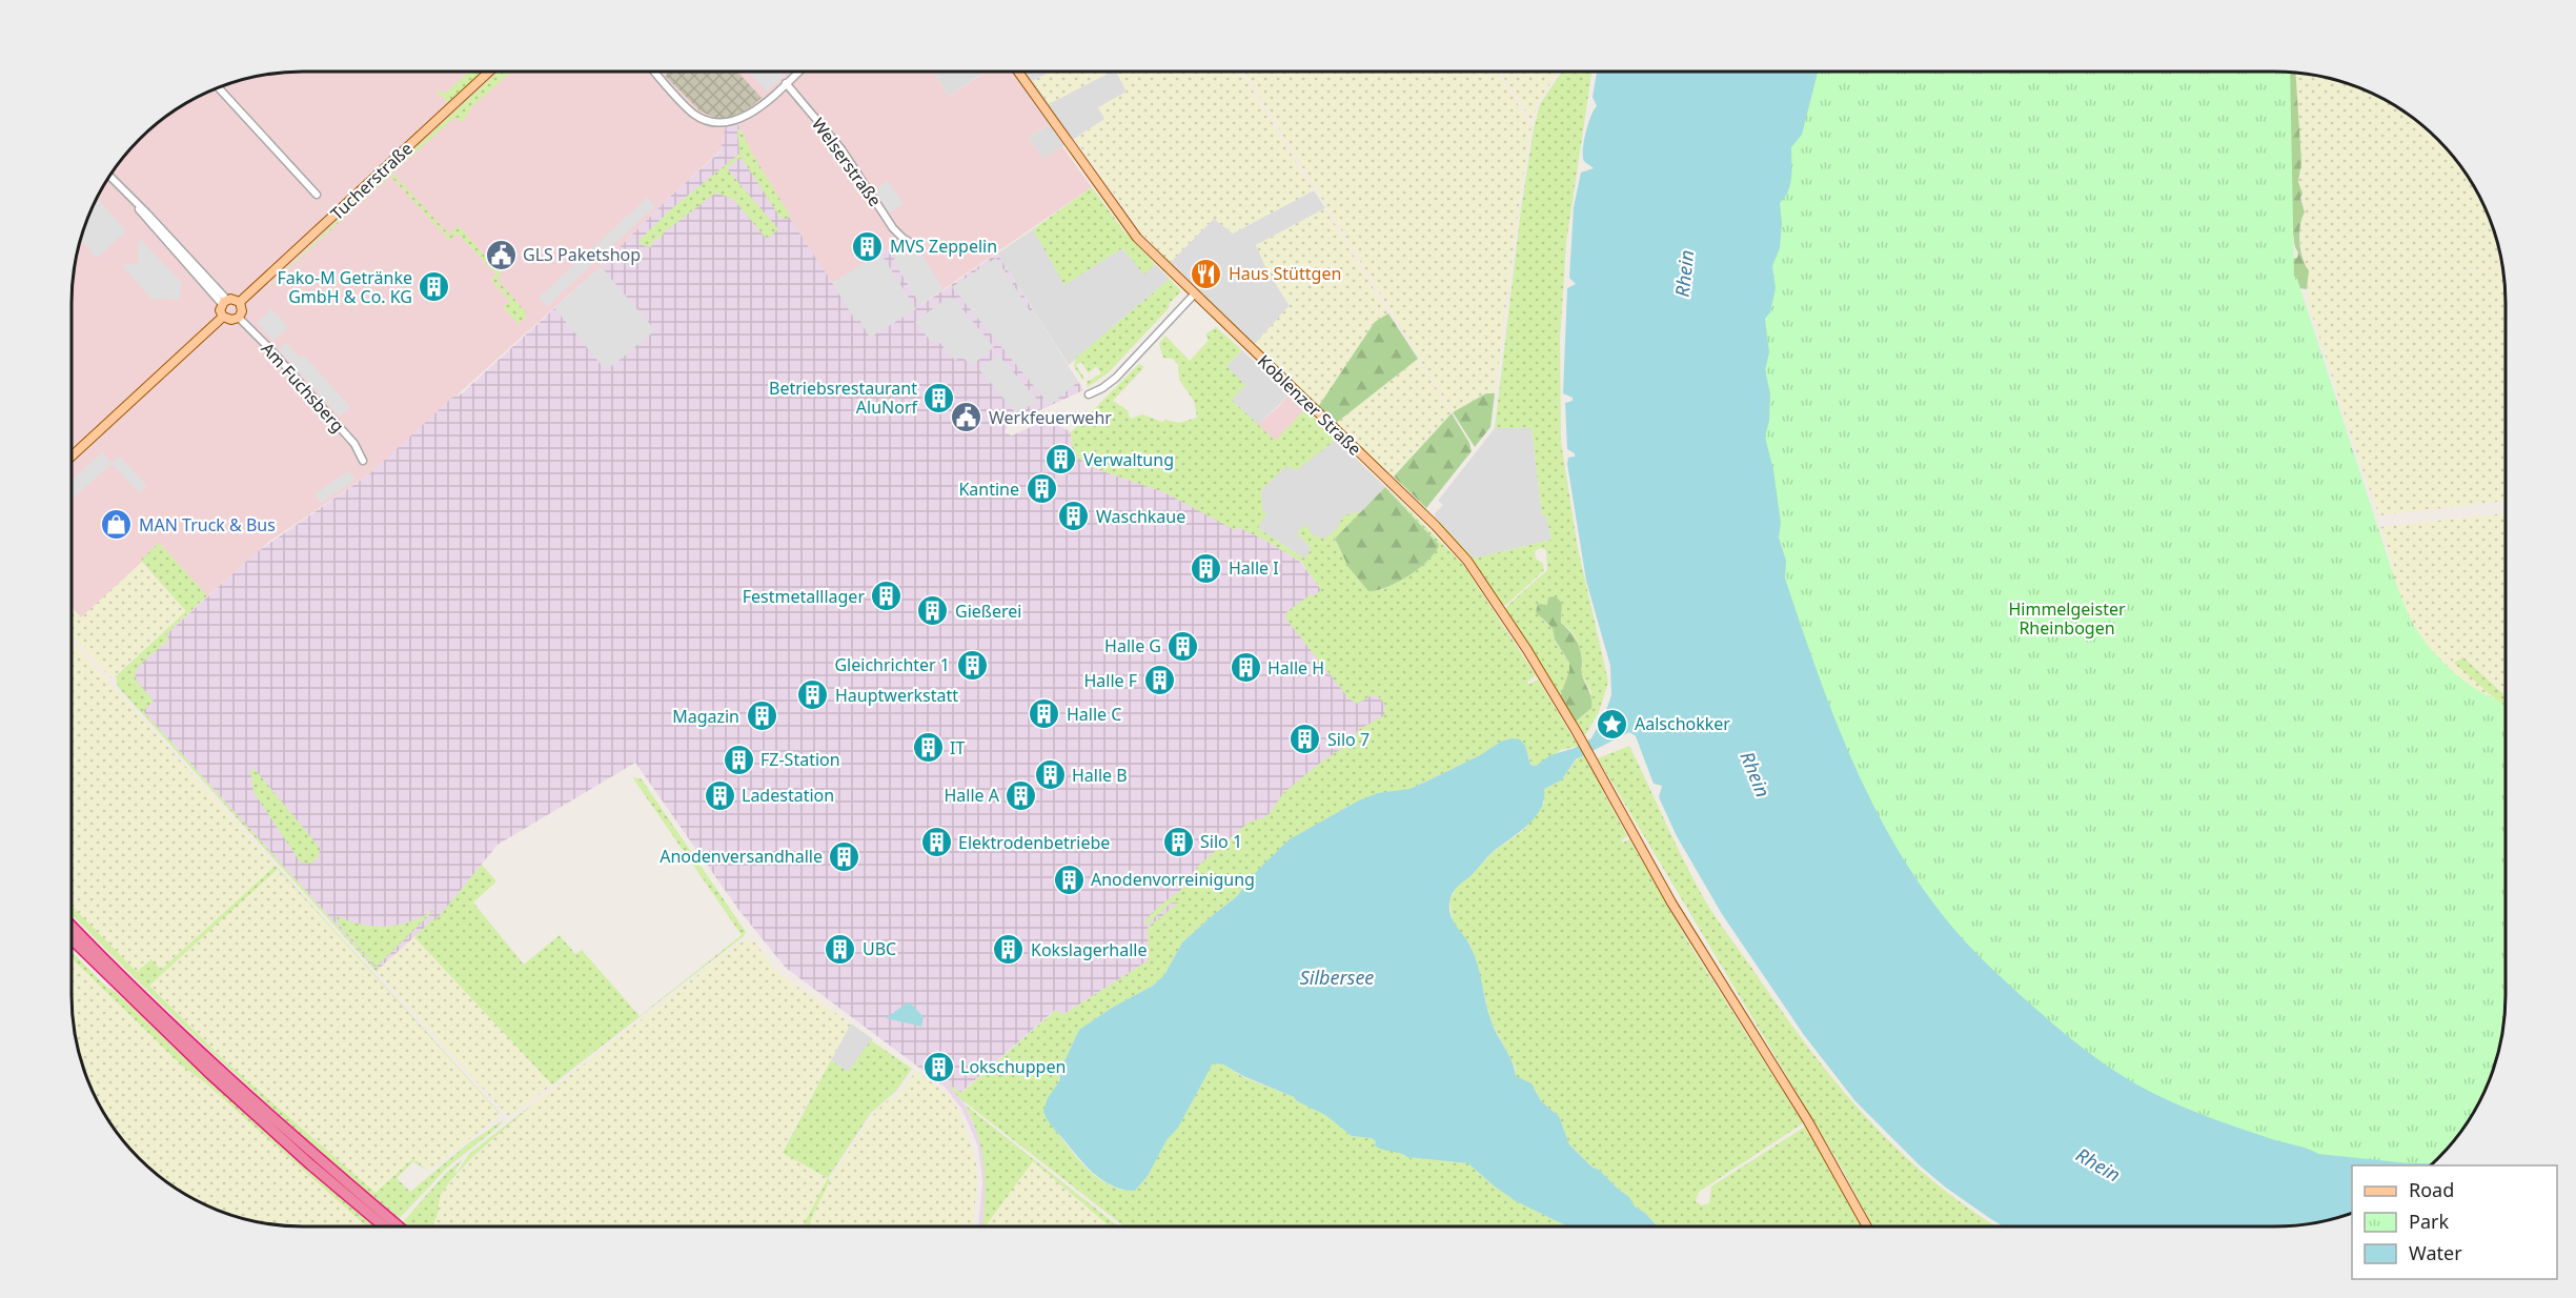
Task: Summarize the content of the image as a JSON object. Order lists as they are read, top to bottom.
{
  "streets": {
    "main road": ["Tucherstraße", "Koblenzer Straße"],
    "street": ["Welserstraße", "Am Fuchsberg"]
  },
  "crossings": [
    ["Tucherstraße", "Am Fuchsberg"]
  ],
  "water": ["Rhein", "Silbersee"],
  "parks": ["Himmelgeister Rheinbogen"],
  "places": {
    "building": [
      "MVS Zeppelin",
      "Fako-M Getränke GmbH & Co. KG",
      "Betriebsrestaurant AluNorf",
      "Verwaltung",
      "Kantine",
      "Waschkaue",
      "Halle I",
      "Festmetalllager",
      "Gießerei",
      "Halle G",
      "Gleichrichter 1",
      "Halle H",
      "Halle F",
      "Hauptwerkstatt",
      "Halle C",
      "Magazin",
      "Silo 7",
      "IT",
      "FZ-Station",
      "Halle B",
      "Ladestation",
      "Halle A",
      "Silo 1",
      "Elektrodenbetriebe",
      "Anodenversandhalle",
      "Anodenvorreinigung",
      "UBC",
      "Kokslagerhalle",
      "Lokschuppen"
    ],
    "public building": ["GLS Paketshop", "Werkfeuerwehr"],
    "restaurant": ["Haus Stüttgen"],
    "shop": ["MAN Truck & Bus"],
    "place": ["Aalschokker"]
  },
  "legend": ["Road", "Park", "Water"]
}
